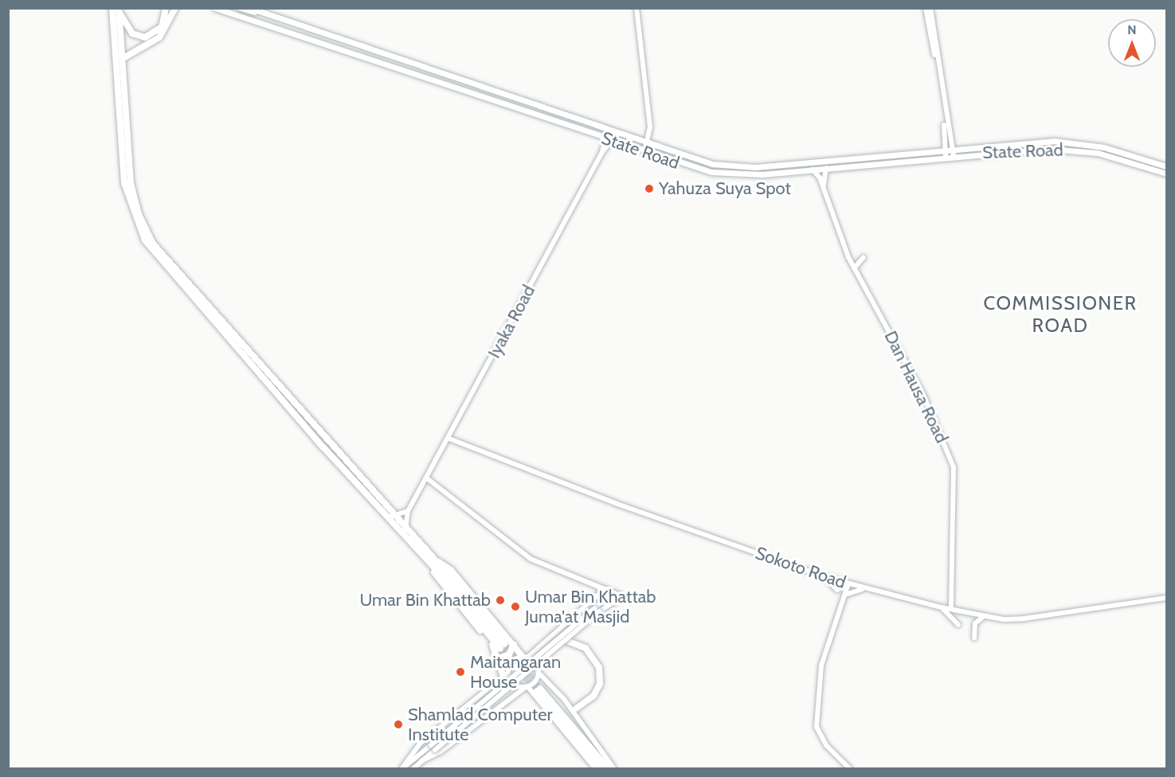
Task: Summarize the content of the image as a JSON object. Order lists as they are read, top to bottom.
{
  "streets": {
    "main road": [
      "State Road",
      "Iyaka Road",
      "Dan Hausa Road",
      "Sokoto Road"
    ]
  },
  "crossings": [
    ["State Road", "Iyaka Road"],
    ["State Road", "Dan Hausa Road"],
    ["Iyaka Road", "Sokoto Road"],
    ["Dan Hausa Road", "Sokoto Road"]
  ],
  "districts": ["COMMISSIONER ROAD"],
  "places": [
    "Yahuza Suya Spot",
    "Umar Bin Khattab",
    "Umar Bin Khattab Juma'at Masjid",
    "Maitangaran House",
    "Shamlad Computer Institute"
  ],
  "north": "top"
}
